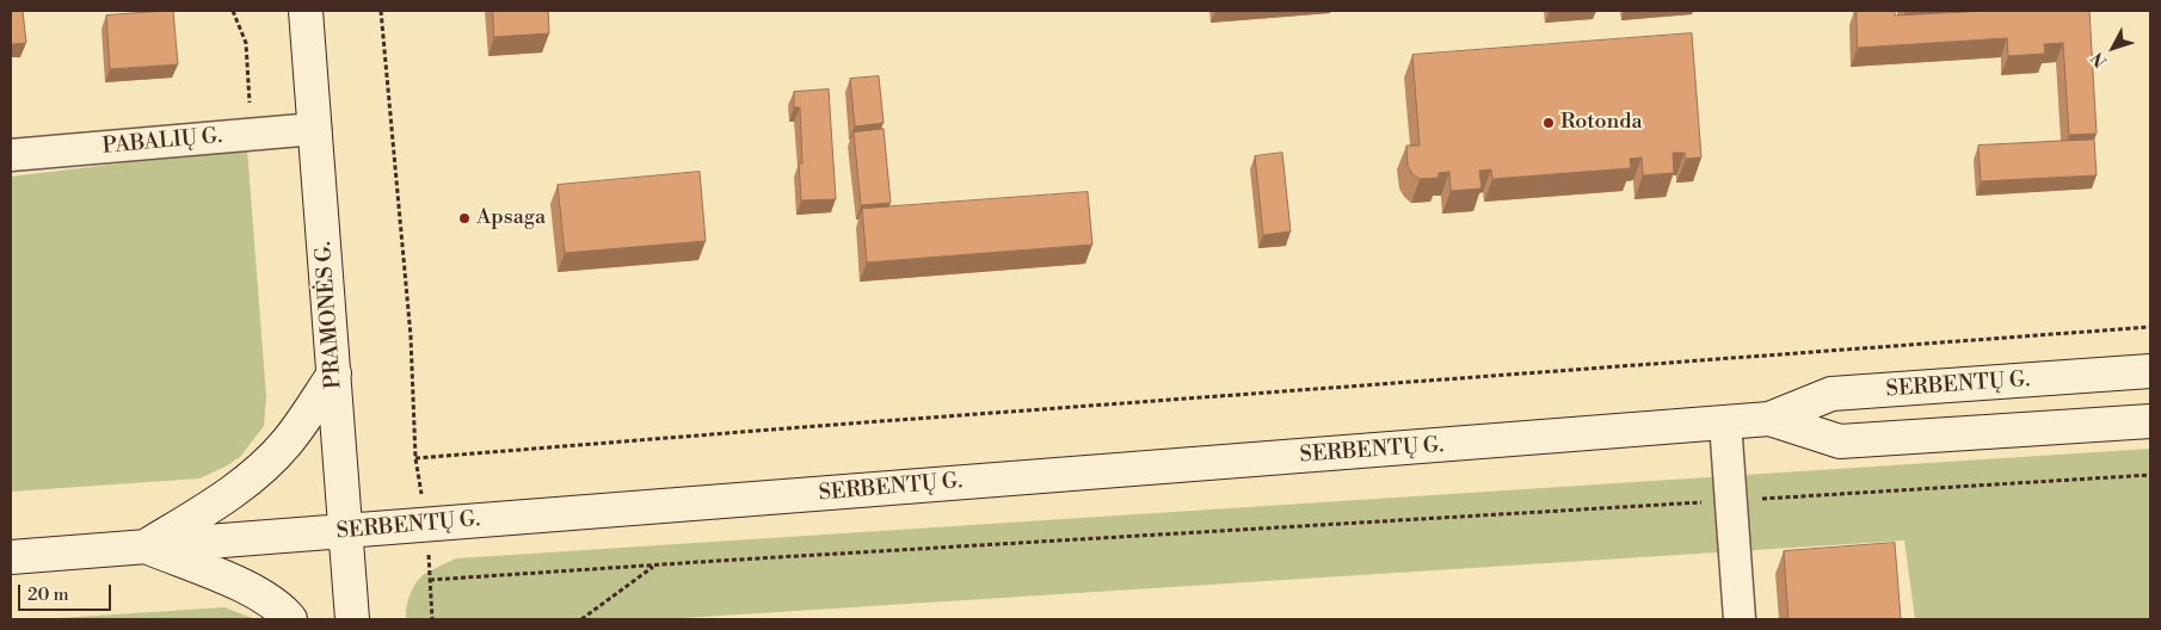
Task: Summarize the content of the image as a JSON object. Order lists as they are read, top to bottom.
{
  "streets": {
    "main road": ["PRAMONĖS G.", "SERBENTŲ G."],
    "street": ["PABALIŲ G."]
  },
  "crossings": [
    ["PABALIŲ G.", "PRAMONĖS G."],
    ["PRAMONĖS G.", "SERBENTŲ G."]
  ],
  "places": ["Rotonda", "Apsaga"],
  "scale_bar": "20 m",
  "north": "bottom left"
}
